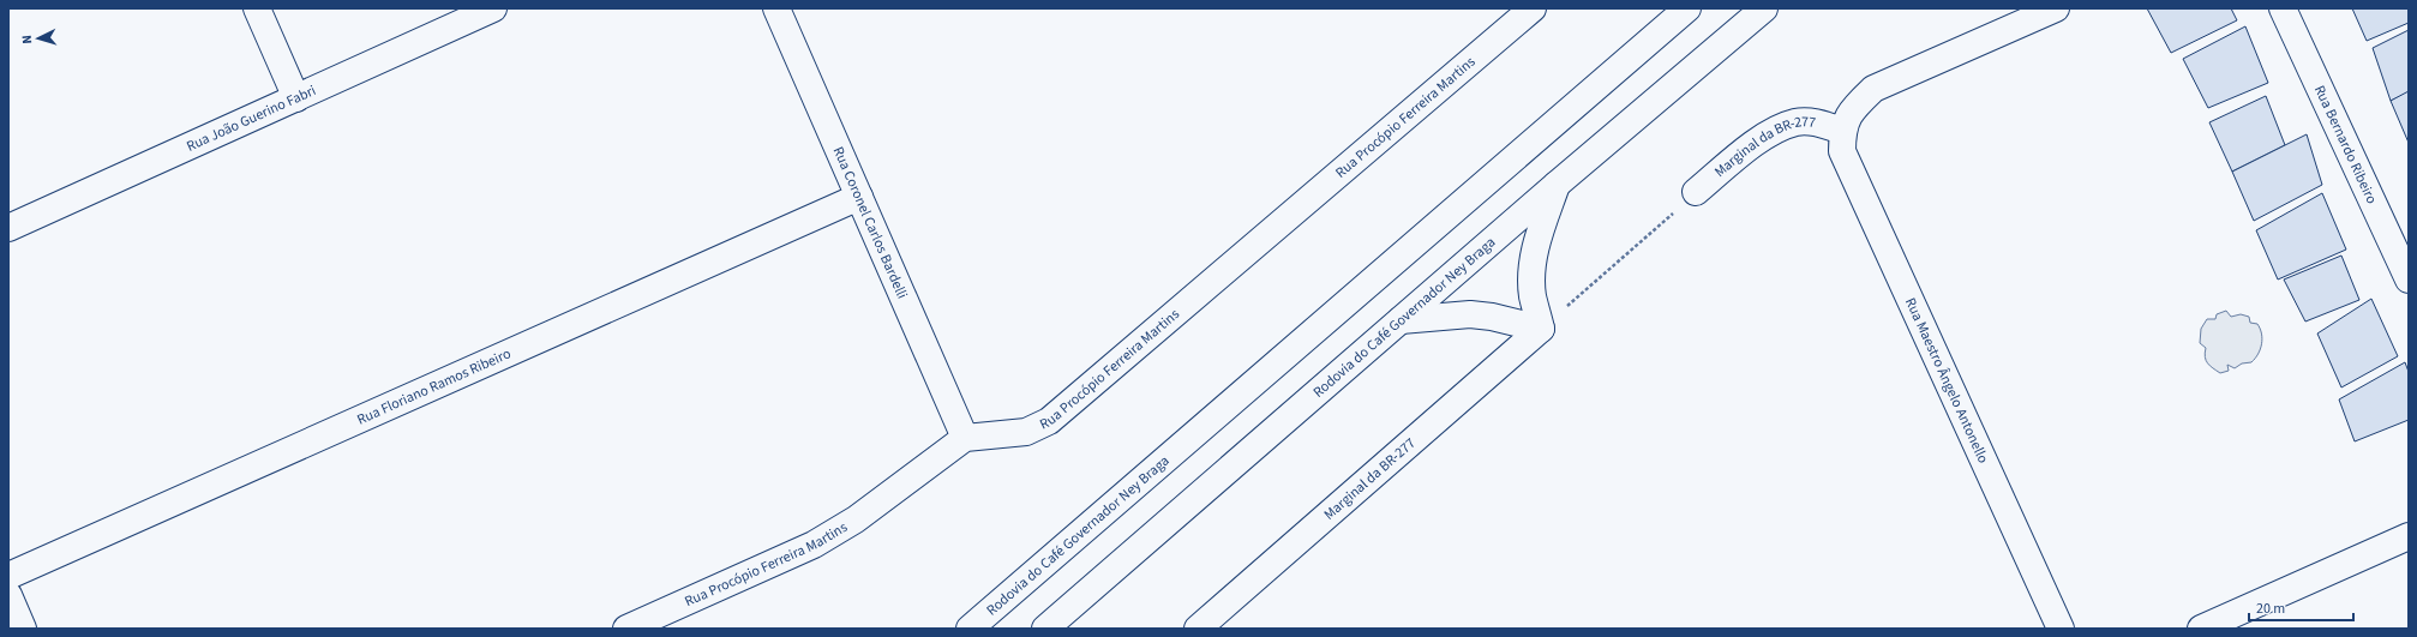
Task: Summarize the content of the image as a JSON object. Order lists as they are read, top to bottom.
{
  "streets": {
    "main road": [
      "Rua Procópio Ferreira Martins",
      "Rua João Guerino Fabri",
      "Rua Bernardo Ribeiro",
      "Marginal da BR-277",
      "Rua Coronel Carlos Bardelli",
      "Rodovia do Café Governador Ney Braga",
      "Rua Maestro Ângelo Antonello",
      "Rua Floriano Ramos Ribeiro"
    ]
  },
  "crossings": [
    ["Rua Procópio Ferreira Martins", "Rua Coronel Carlos Bardelli"],
    ["Marginal da BR-277", "Rua Maestro Ângelo Antonello"],
    ["Rua Coronel Carlos Bardelli", "Rua Floriano Ramos Ribeiro"]
  ],
  "scale_bar": "20 m",
  "north": "left"
}
